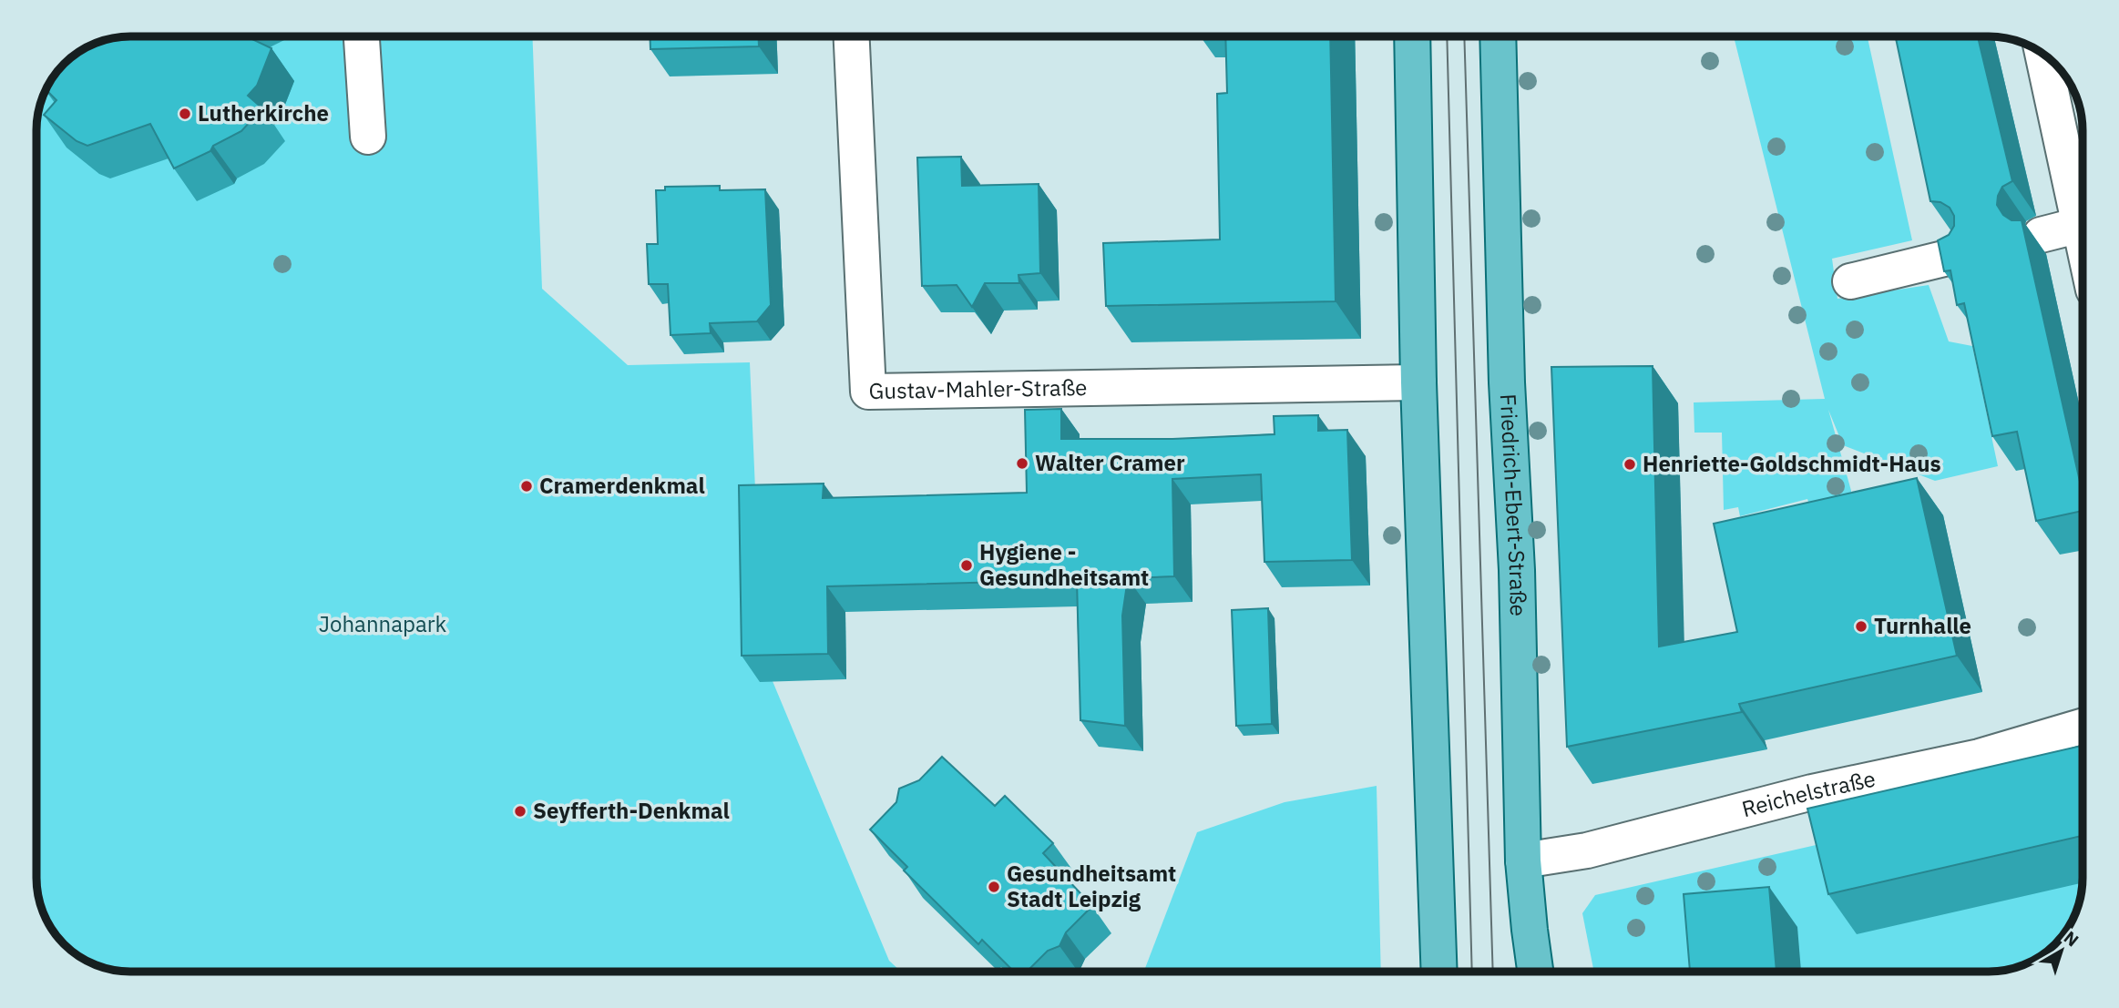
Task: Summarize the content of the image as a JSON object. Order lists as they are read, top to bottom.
{
  "streets": {
    "main road": ["Friedrich-Ebert-Straße"],
    "street": ["Gustav-Mahler-Straße", "Reichelstraße"]
  },
  "crossings": [
    ["Friedrich-Ebert-Straße", "Reichelstraße"]
  ],
  "parks": ["Johannapark"],
  "places": [
    "Lutherkirche",
    "Walter Cramer",
    "Henriette-Goldschmidt-Haus",
    "Cramerdenkmal",
    "Hygiene - Gesundheitsamt",
    "Turnhalle",
    "Seyfferth-Denkmal",
    "Gesundheitsamt Stadt Leipzig"
  ],
  "north": "top right"
}
